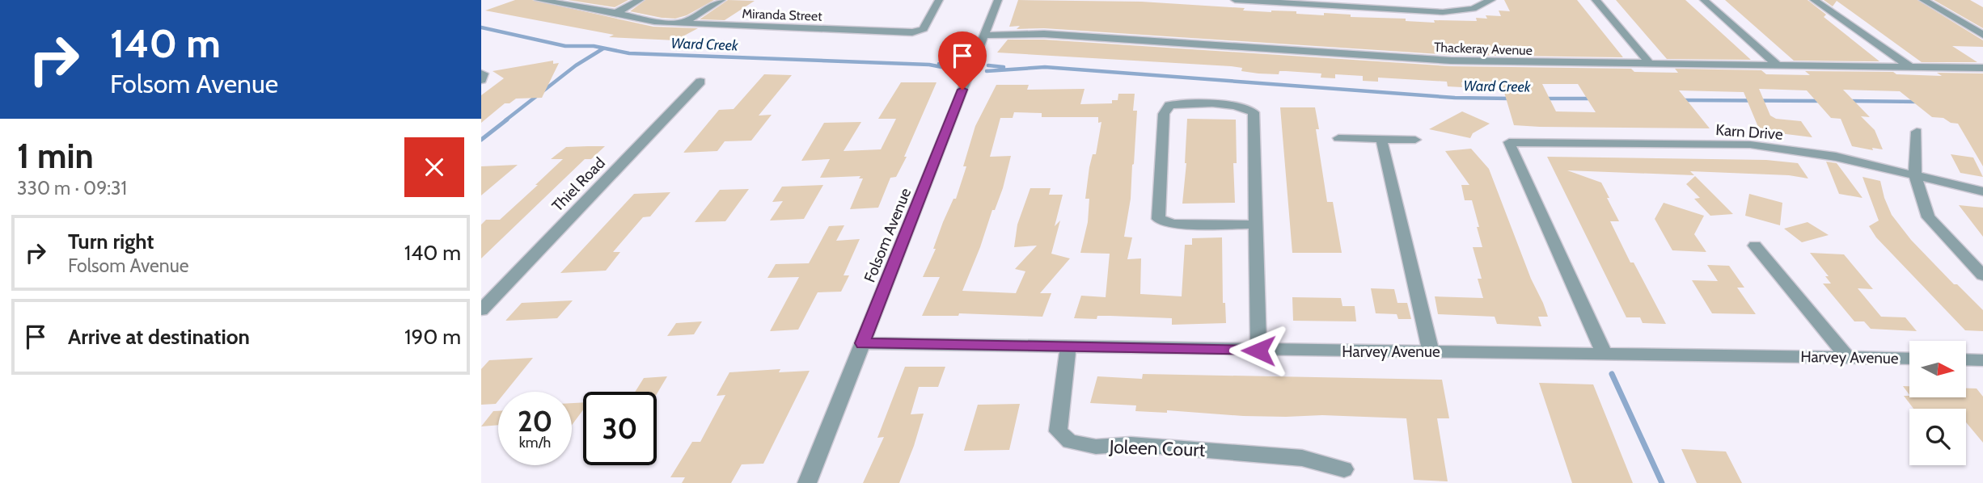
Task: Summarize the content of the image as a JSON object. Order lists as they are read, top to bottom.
{
  "streets": {
    "street": [
      "Miranda Street",
      "Thackeray Avenue",
      "Karn Drive",
      "Thiel Road",
      "Folsom Avenue",
      "Harvey Avenue",
      "Joleen Court"
    ]
  },
  "crossings": [
    ["Thackeray Avenue", "Folsom Avenue"],
    ["Karn Drive", "Harvey Avenue"],
    ["Folsom Avenue", "Harvey Avenue"],
    ["Harvey Avenue", "Joleen Court"]
  ],
  "water": ["Ward Creek"],
  "north": "right",
  "page": {
    "turn": ["140 m", "Folsom Avenue"],
    "heading": ["1 min", "330 m · 09:31"],
    "list": [
      {
        "name": "Turn right",
        "note": "Folsom Avenue",
        "value": "140 m"
      },
      {
        "name": "Arrive at destination",
        "value": "190 m"
      }
    ],
    "speed": "20 km/h",
    "limit": "30"
  }
}
